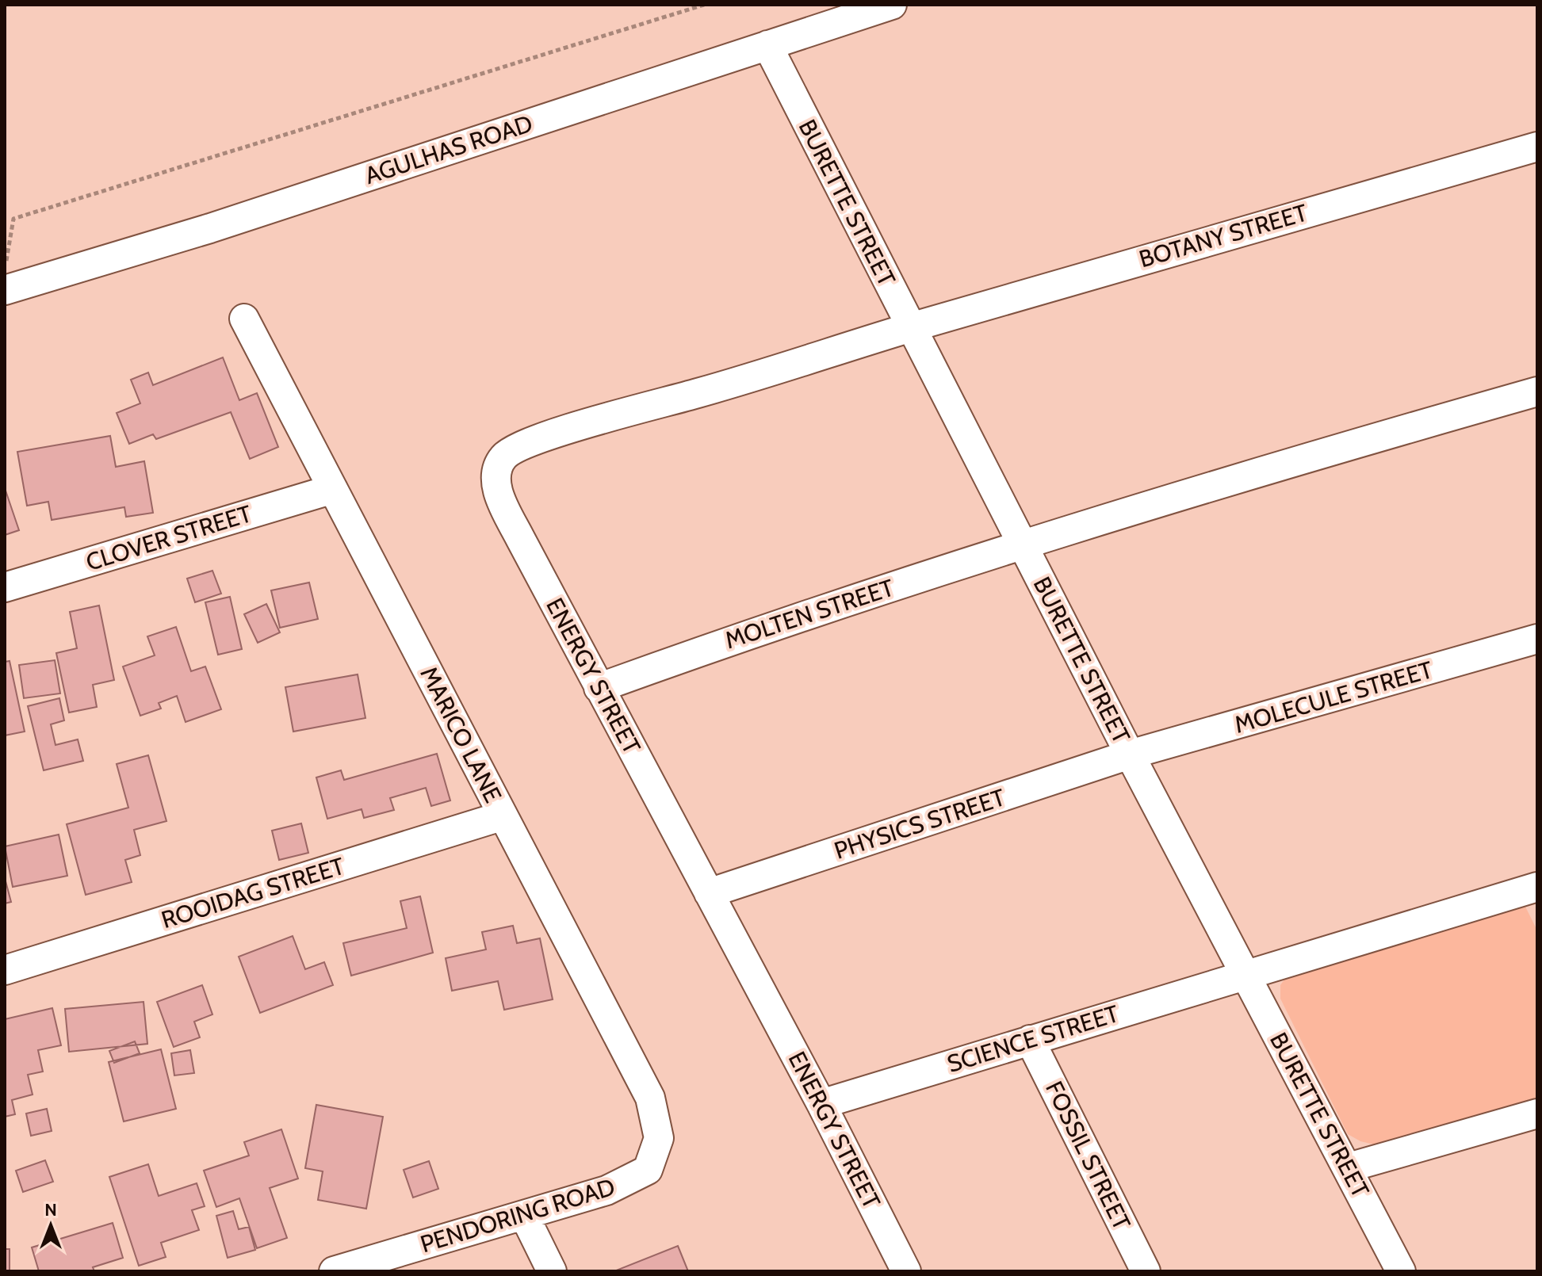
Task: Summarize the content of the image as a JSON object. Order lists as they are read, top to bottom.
{
  "streets": {
    "street": [
      "AGULHAS ROAD",
      "BURETTE STREET",
      "BOTANY STREET",
      "CLOVER STREET",
      "MOLTEN STREET",
      "ENERGY STREET",
      "MOLECULE STREET",
      "MARICO LANE",
      "PHYSICS STREET",
      "ROOIDAG STREET",
      "SCIENCE STREET",
      "FOSSIL STREET",
      "PENDORING ROAD"
    ]
  },
  "crossings": [
    ["AGULHAS ROAD", "BURETTE STREET"],
    ["BURETTE STREET", "BOTANY STREET"],
    ["BURETTE STREET", "MOLTEN STREET"],
    ["BURETTE STREET", "ENERGY STREET"],
    ["BURETTE STREET", "MOLECULE STREET"],
    ["BURETTE STREET", "PHYSICS STREET"],
    ["BURETTE STREET", "SCIENCE STREET"],
    ["BOTANY STREET", "ENERGY STREET"],
    ["CLOVER STREET", "MARICO LANE"],
    ["MOLTEN STREET", "ENERGY STREET"],
    ["ENERGY STREET", "PHYSICS STREET"],
    ["ENERGY STREET", "SCIENCE STREET"],
    ["MOLECULE STREET", "PHYSICS STREET"],
    ["MARICO LANE", "ROOIDAG STREET"],
    ["MARICO LANE", "PENDORING ROAD"],
    ["SCIENCE STREET", "FOSSIL STREET"]
  ],
  "north": "top"
}
